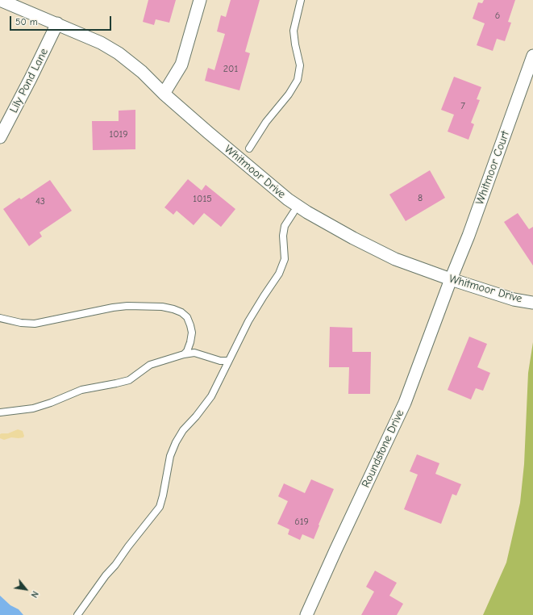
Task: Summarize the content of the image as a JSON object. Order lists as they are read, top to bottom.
{
  "streets": {
    "street": [
      "Lily Pond Lane",
      "Whitmoor Court",
      "Whitmoor Drive",
      "Roundstone Drive"
    ]
  },
  "crossings": [
    ["Lily Pond Lane", "Whitmoor Drive"],
    ["Whitmoor Court", "Whitmoor Drive"],
    ["Whitmoor Court", "Roundstone Drive"],
    ["Whitmoor Drive", "Roundstone Drive"]
  ],
  "house_numbers": [
    "6",
    "201",
    "7",
    "1019",
    "8",
    "1015",
    "43",
    "619"
  ],
  "scale_bar": "50 m",
  "north": "bottom right"
}
